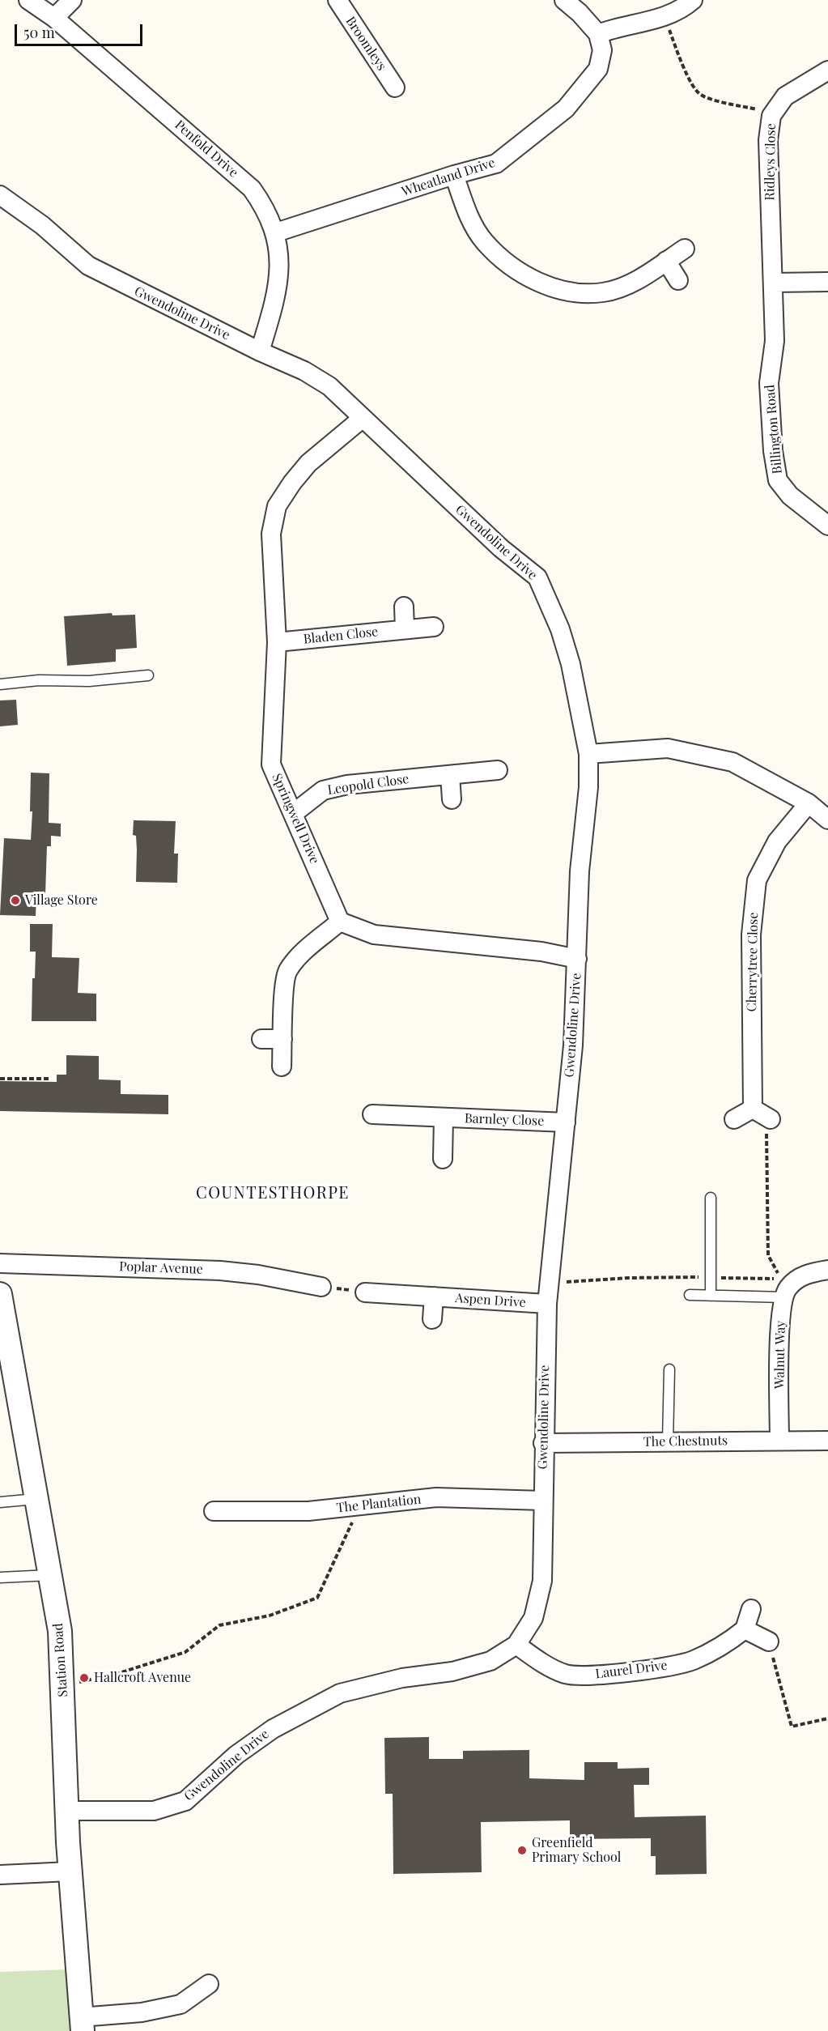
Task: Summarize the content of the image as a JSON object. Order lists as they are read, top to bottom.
{
  "streets": {
    "street": [
      "Broomleys",
      "Penfold Drive",
      "Ridleys Close",
      "Wheatland Drive",
      "Gwendoline Drive",
      "Billington Road",
      "Bladen Close",
      "Leopold Close",
      "Springwell Drive",
      "Cherrytree Close",
      "Barnley Close",
      "Poplar Avenue",
      "Aspen Drive",
      "Walnut Way",
      "The Chestnuts",
      "The Plantation",
      "Station Road",
      "Laurel Drive"
    ]
  },
  "crossings": [
    ["Penfold Drive", "Wheatland Drive"],
    ["Penfold Drive", "Gwendoline Drive"],
    ["Ridleys Close", "Billington Road"],
    ["Gwendoline Drive", "Springwell Drive"],
    ["Gwendoline Drive", "Barnley Close"],
    ["Gwendoline Drive", "Aspen Drive"],
    ["Gwendoline Drive", "The Chestnuts"],
    ["Gwendoline Drive", "The Plantation"],
    ["Gwendoline Drive", "Station Road"],
    ["Gwendoline Drive", "Laurel Drive"],
    ["Bladen Close", "Springwell Drive"],
    ["Leopold Close", "Springwell Drive"],
    ["Walnut Way", "The Chestnuts"]
  ],
  "districts": ["COUNTESTHORPE"],
  "places": ["Village Store", "Hallcroft Avenue", "Greenfield Primary School"],
  "scale_bar": "50 m"
}
